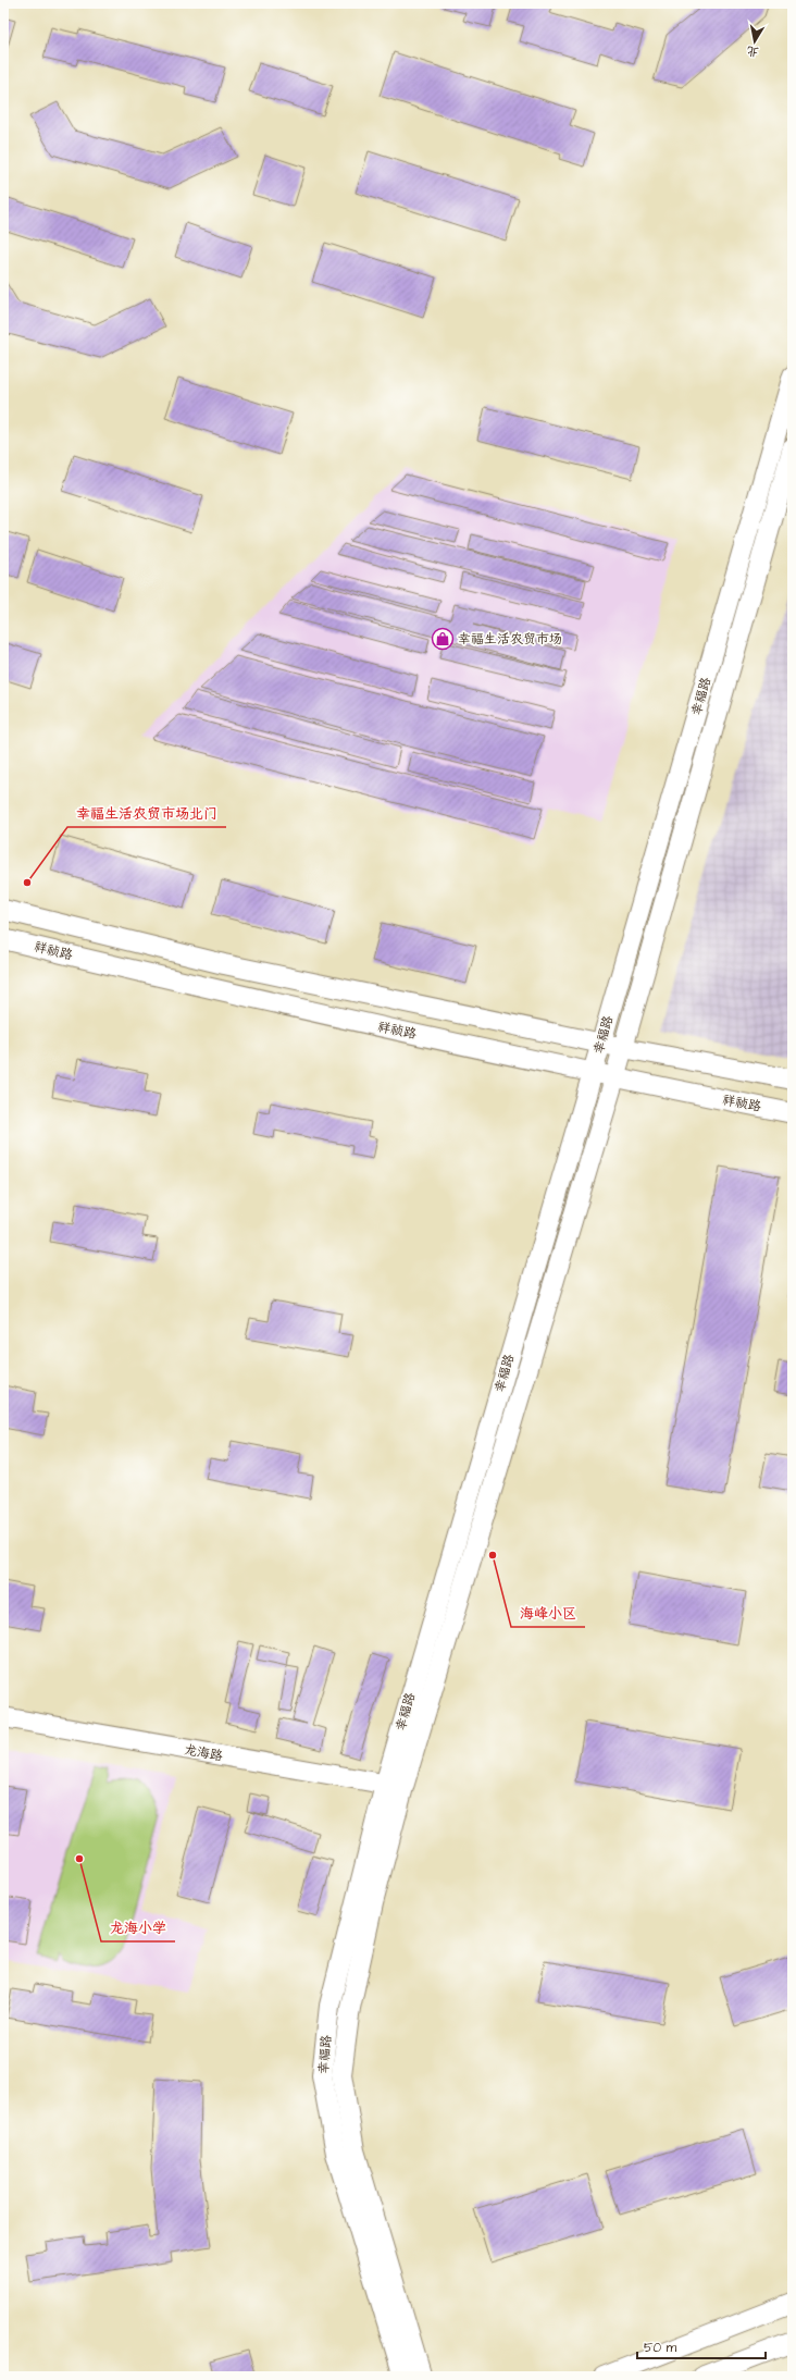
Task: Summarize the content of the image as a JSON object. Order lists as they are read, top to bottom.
{
  "streets": {
    "main road": ["幸福路", "祥祯路", "龙海路"]
  },
  "crossings": [
    ["幸福路", "祥祯路"],
    ["幸福路", "龙海路"]
  ],
  "places": {
    "shop": ["幸福生活农贸市场"],
    "other": ["幸福生活农贸市场北门", "海峰小区", "龙海小学"]
  },
  "scale_bar": "50 m",
  "north": "bottom"
}
